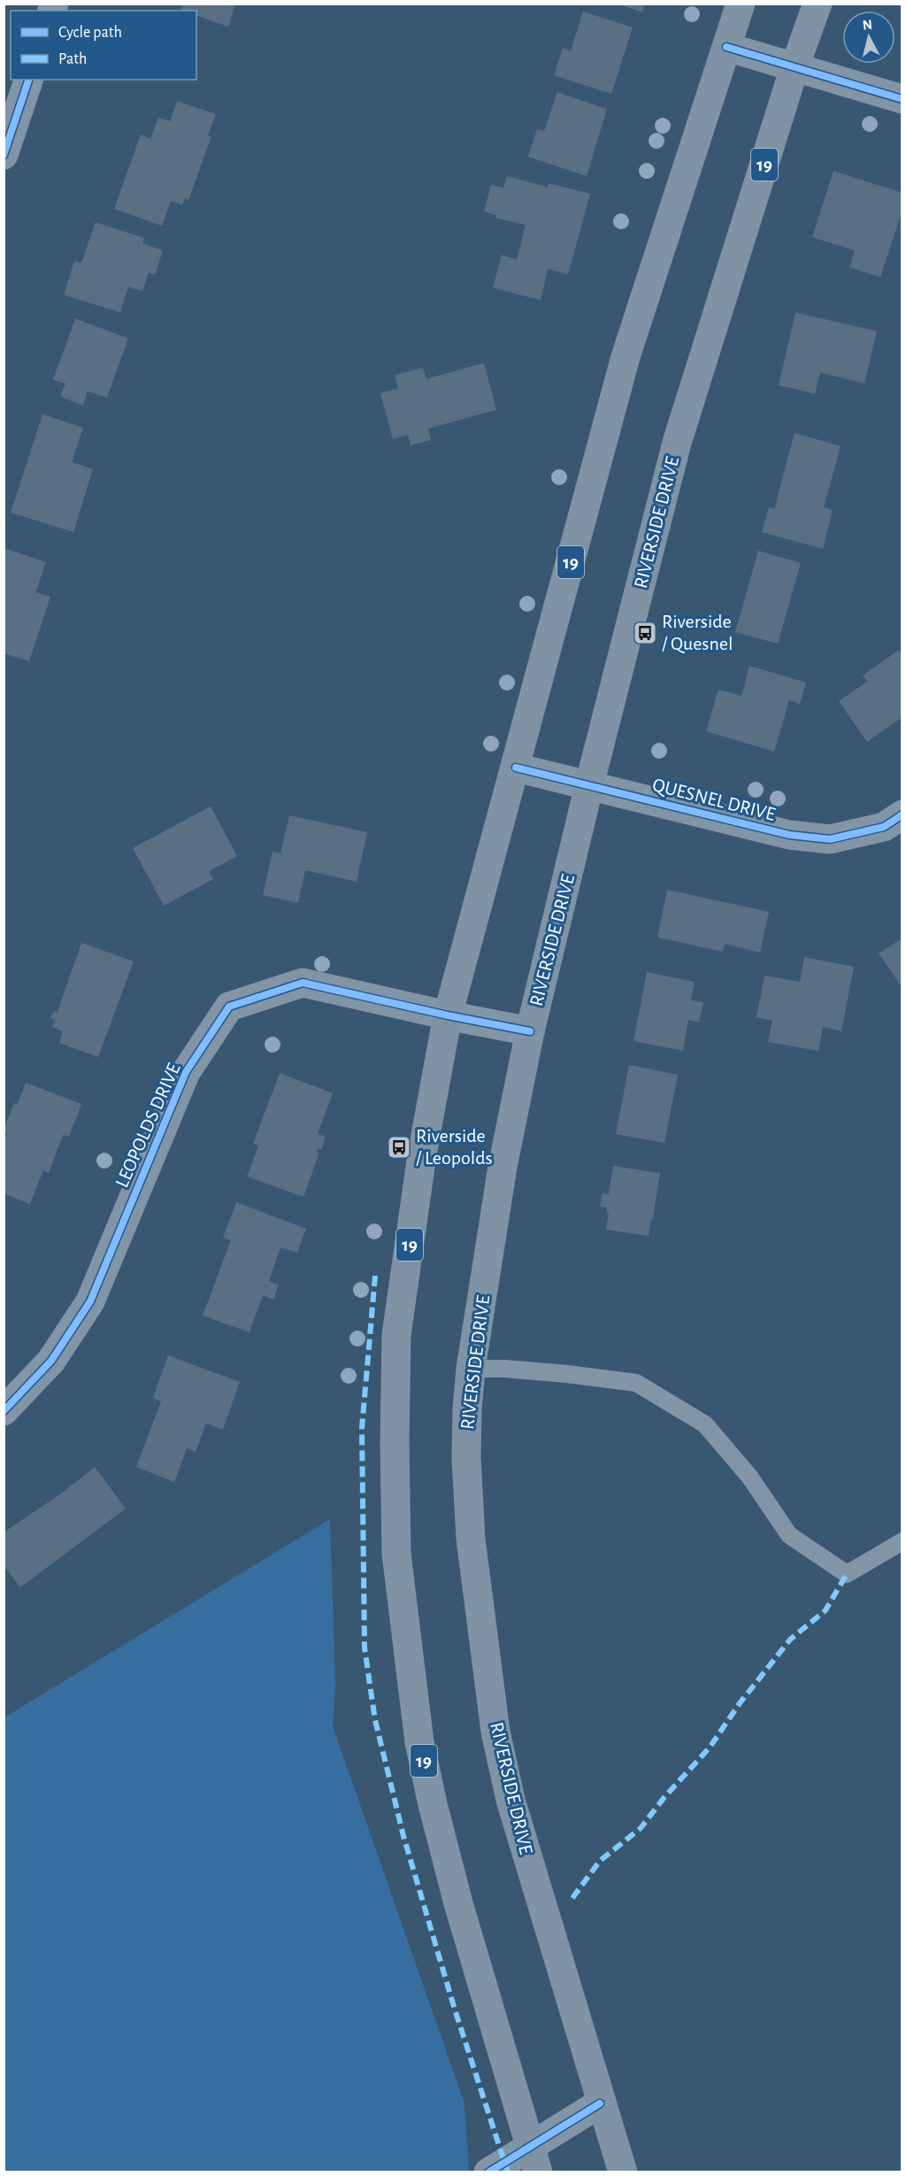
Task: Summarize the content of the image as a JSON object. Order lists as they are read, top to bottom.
{
  "streets": {
    "main road": ["19", "RIVERSIDE DRIVE"],
    "street": ["QUESNEL DRIVE", "LEOPOLDS DRIVE"]
  },
  "crossings": [
    ["19", "QUESNEL DRIVE"],
    ["19", "LEOPOLDS DRIVE"],
    ["RIVERSIDE DRIVE", "QUESNEL DRIVE"],
    ["RIVERSIDE DRIVE", "LEOPOLDS DRIVE"]
  ],
  "places": {
    "bus stop": ["Riverside / Quesnel", "Riverside / Leopolds"]
  },
  "legend": ["Cycle path", "Path"],
  "north": "top"
}
